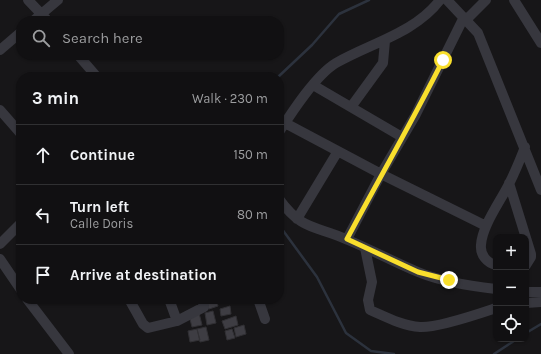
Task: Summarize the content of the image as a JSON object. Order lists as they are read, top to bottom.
{
  "page": {
    "search": "Search here",
    "heading": ["3 min", "Walk · 230 m"],
    "list": [
      ["Continue", "150 m"],
      ["Turn left", "Calle Doris", "80 m"],
      "Arrive at destination"
    ],
    "map_buttons": ["+", "−"]
  }
}
